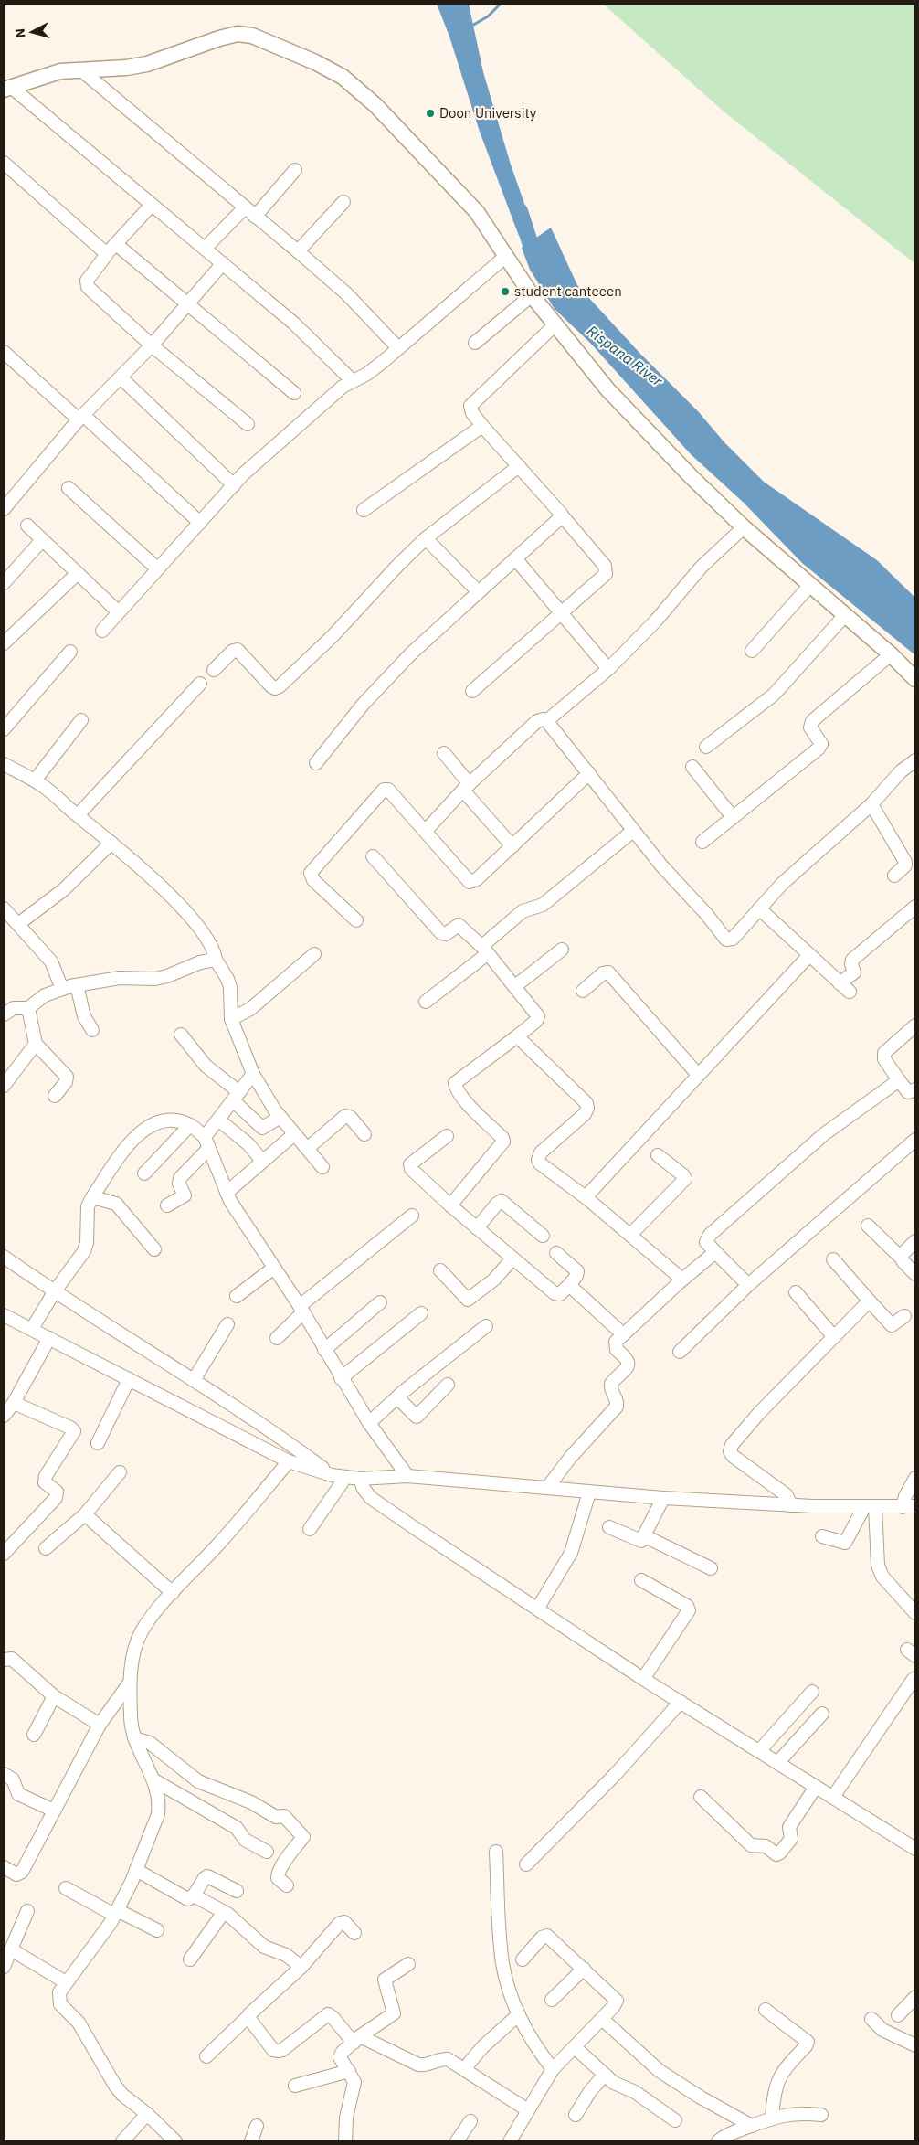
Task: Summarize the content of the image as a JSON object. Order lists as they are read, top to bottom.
{
  "water": ["Rispana River"],
  "places": ["Doon University", "student canteeen"],
  "north": "left"
}
